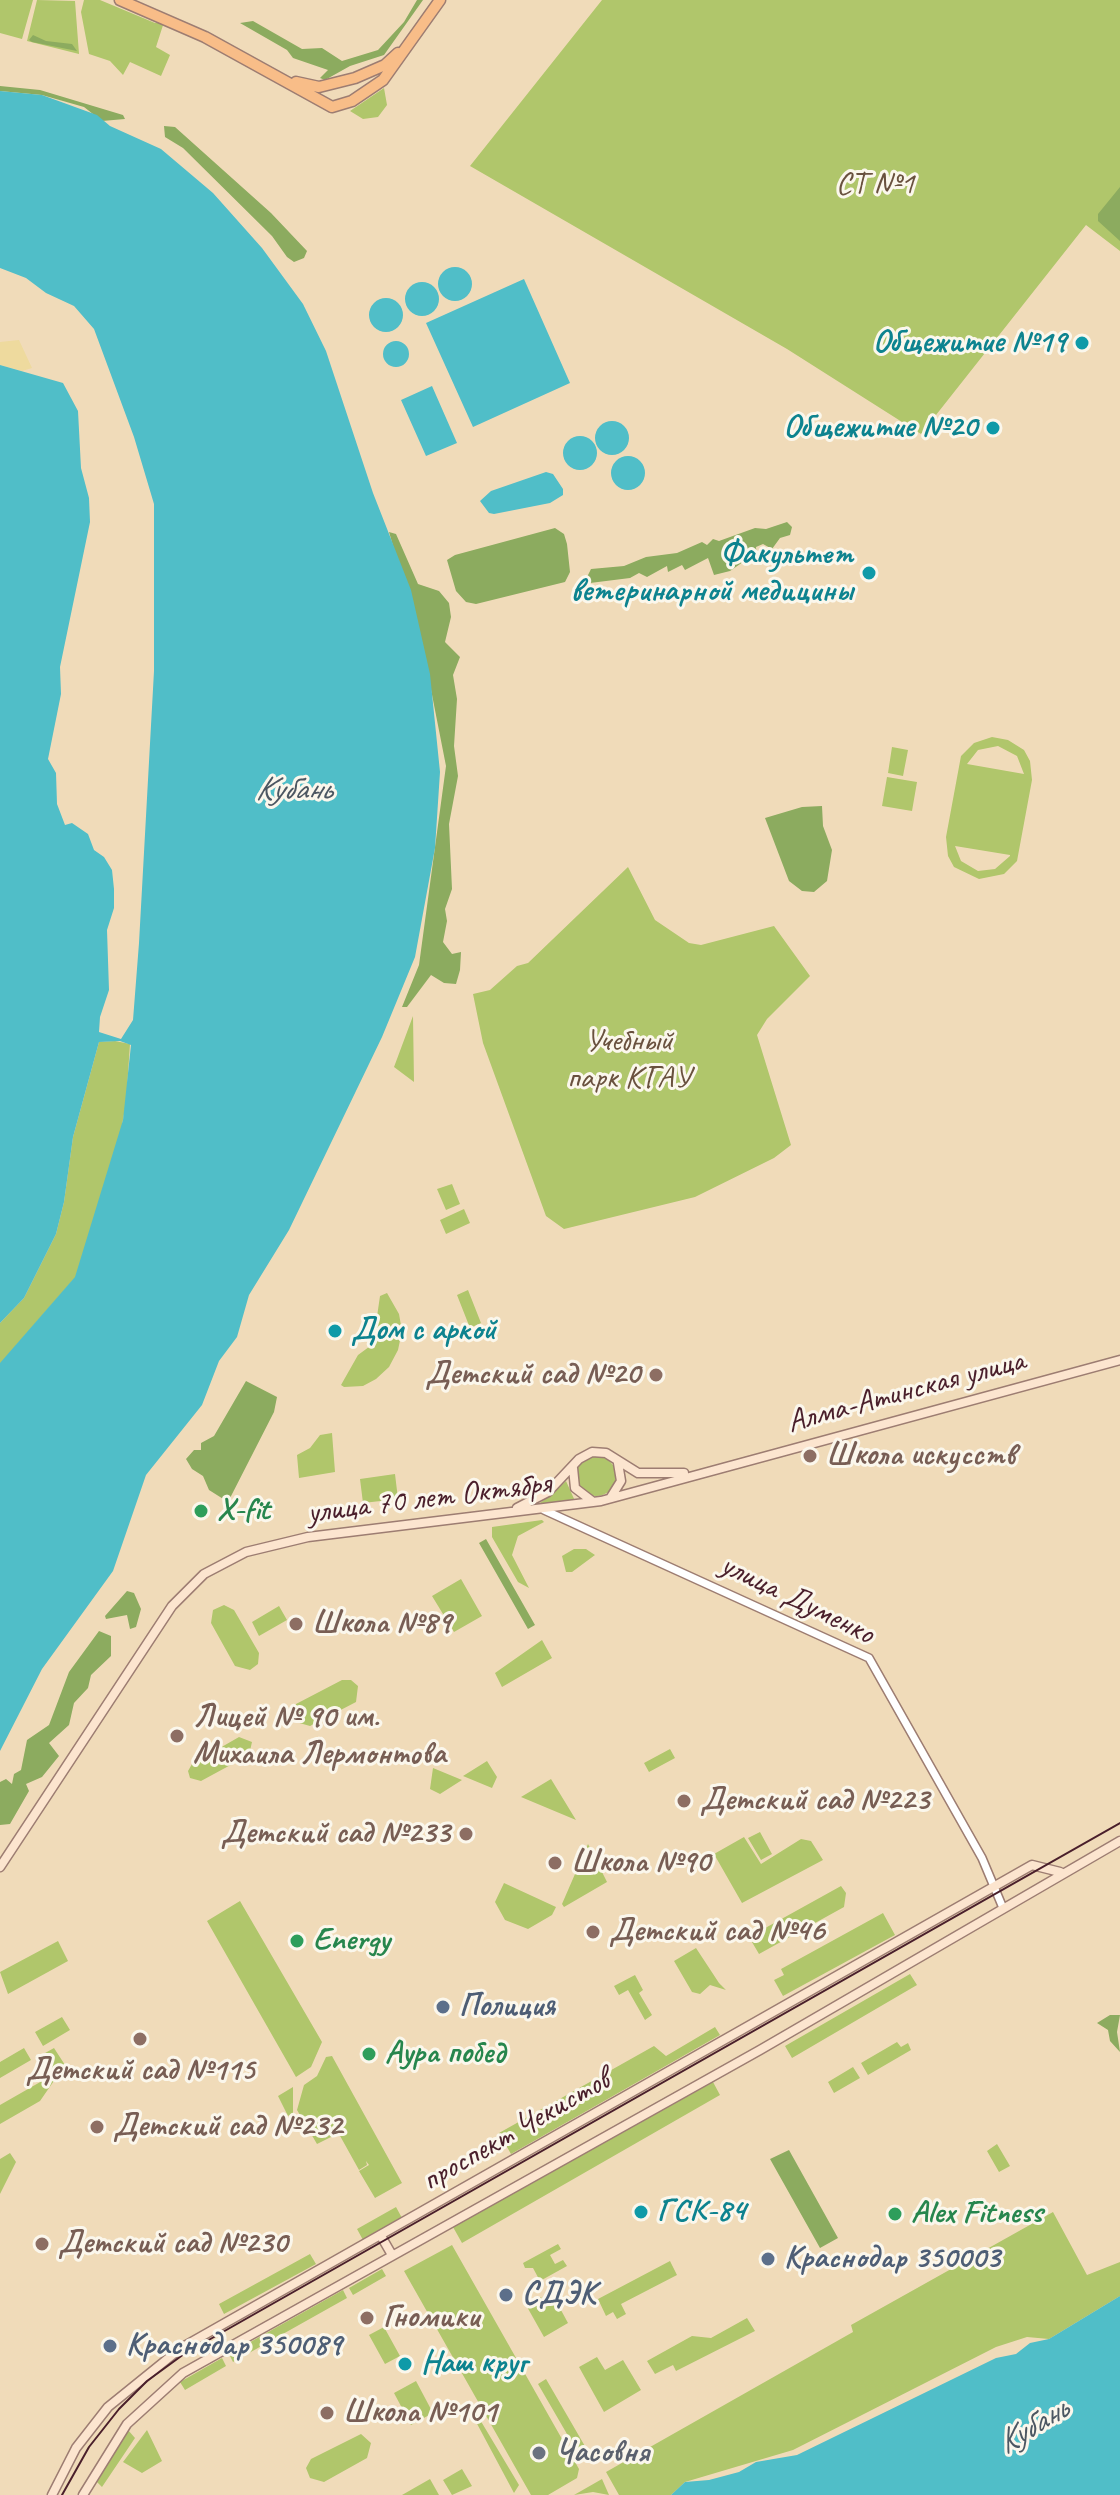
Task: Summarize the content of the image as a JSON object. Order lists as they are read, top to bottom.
{
  "streets": {
    "main road": ["Алма-Атинская улица", "улица 70 лет Октября", "проспект Чекистов"],
    "street": ["улица Думенко"]
  },
  "crossings": [
    ["Алма-Атинская улица", "улица 70 лет Октября"],
    ["улица 70 лет Октября", "улица Думенко"],
    ["улица Думенко", "проспект Чекистов"]
  ],
  "water": ["Кубань"],
  "parks": ["СТ №1", "Учебный парк КГАУ"],
  "places": [
    "Общежитие №19",
    "Общежитие №20",
    "Факультет ветеринарной медицины",
    "Дом с аркой",
    "Детский сад №20",
    "Школа искусств",
    "X-fit",
    "Школа №89",
    "Лицей № 90 им. Михаила Лермонтова",
    "Детский сад №223",
    "Детский сад №233",
    "Школа №90",
    "Детский сад №46",
    "Energy",
    "Полиция",
    "Детский сад №115",
    "Аура побед",
    "Детский сад №232",
    "ГСК-84",
    "Alex Fitness",
    "Детский сад №230",
    "Краснодар 350003",
    "СДЭК",
    "Гномики",
    "Краснодар 350089",
    "Наш круг",
    "Школа №101",
    "Часовня"
  ]
}
